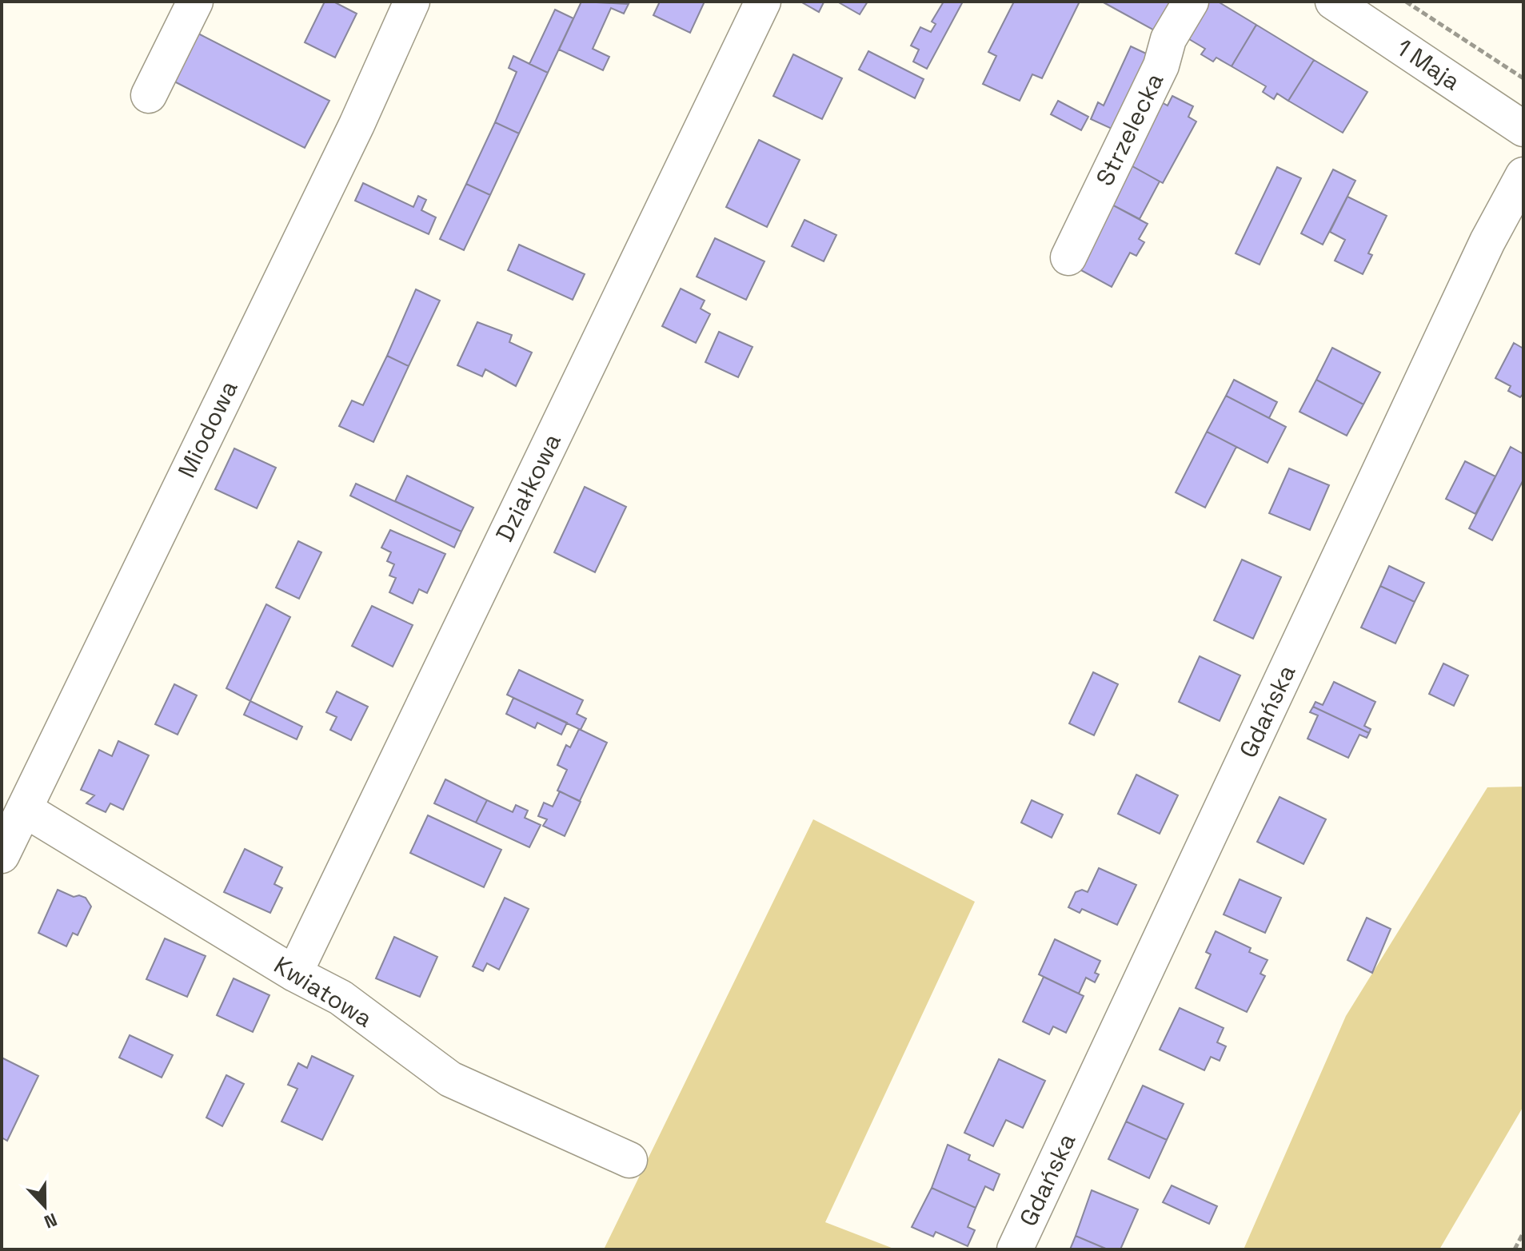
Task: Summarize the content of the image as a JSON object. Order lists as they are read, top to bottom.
{
  "streets": {
    "street": [
      "1 Maja",
      "Strzelecka",
      "Miodowa",
      "Działkowa",
      "Gdańska",
      "Kwiatowa"
    ]
  },
  "crossings": [
    ["Miodowa", "Kwiatowa"],
    ["Działkowa", "Kwiatowa"]
  ],
  "north": "bottom"
}
